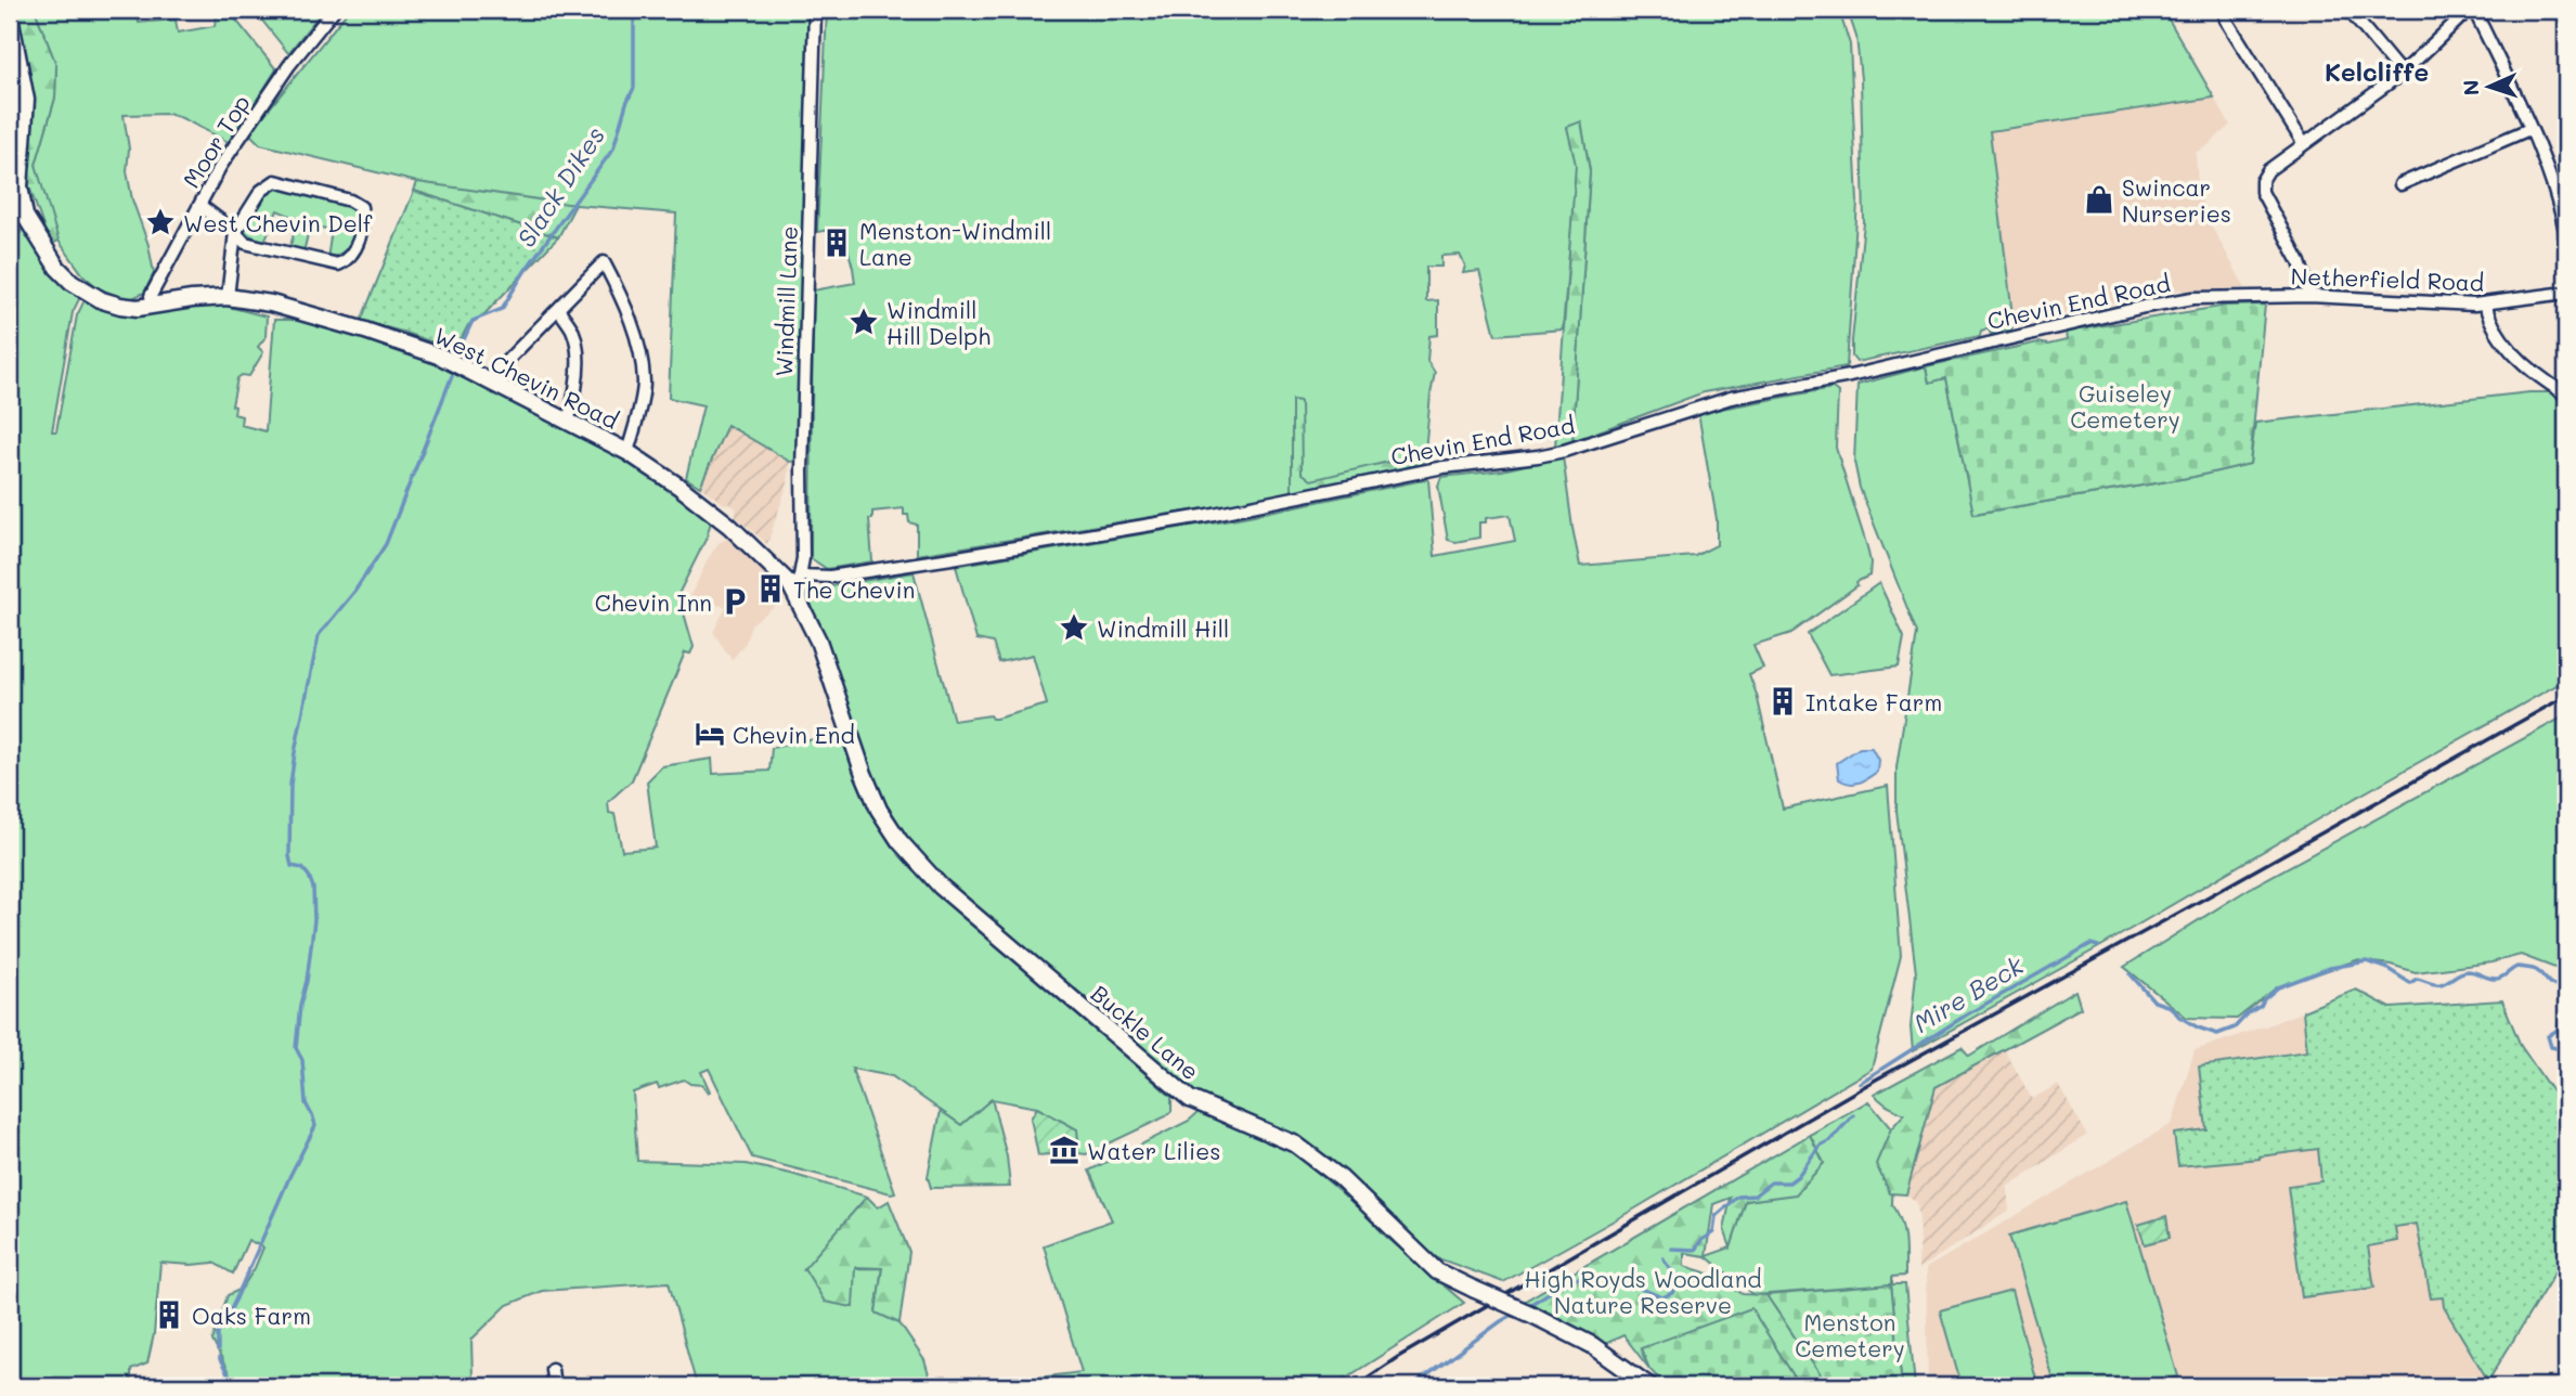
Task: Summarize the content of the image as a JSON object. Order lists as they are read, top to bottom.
{
  "streets": {
    "street": [
      "Moor Top",
      "Netherfield Road",
      "Windmill Lane",
      "Chevin End Road",
      "West Chevin Road",
      "Buckle Lane"
    ]
  },
  "crossings": [
    ["Moor Top", "West Chevin Road"],
    ["Netherfield Road", "Chevin End Road"],
    ["Windmill Lane", "Chevin End Road"],
    ["Windmill Lane", "West Chevin Road"],
    ["Windmill Lane", "Buckle Lane"],
    ["West Chevin Road", "Buckle Lane"]
  ],
  "districts": ["Kelcliffe"],
  "water": ["Slack Dikes", "Mire Beck"],
  "parks": ["Guiseley Cemetery", "High Royds Woodland Nature Reserve", "Menston Cemetery"],
  "places": {
    "shop": ["Swincar Nurseries"],
    "place": ["West Chevin Delf", "Windmill Hill Delph", "Windmill Hill"],
    "building": [
      "Menston-Windmill Lane",
      "The Chevin",
      "Intake Farm",
      "Oaks Farm"
    ],
    "parking": ["Chevin Inn"],
    "hotel": ["Chevin End"],
    "museum": ["Water Lilies"]
  },
  "north": "left"
}
